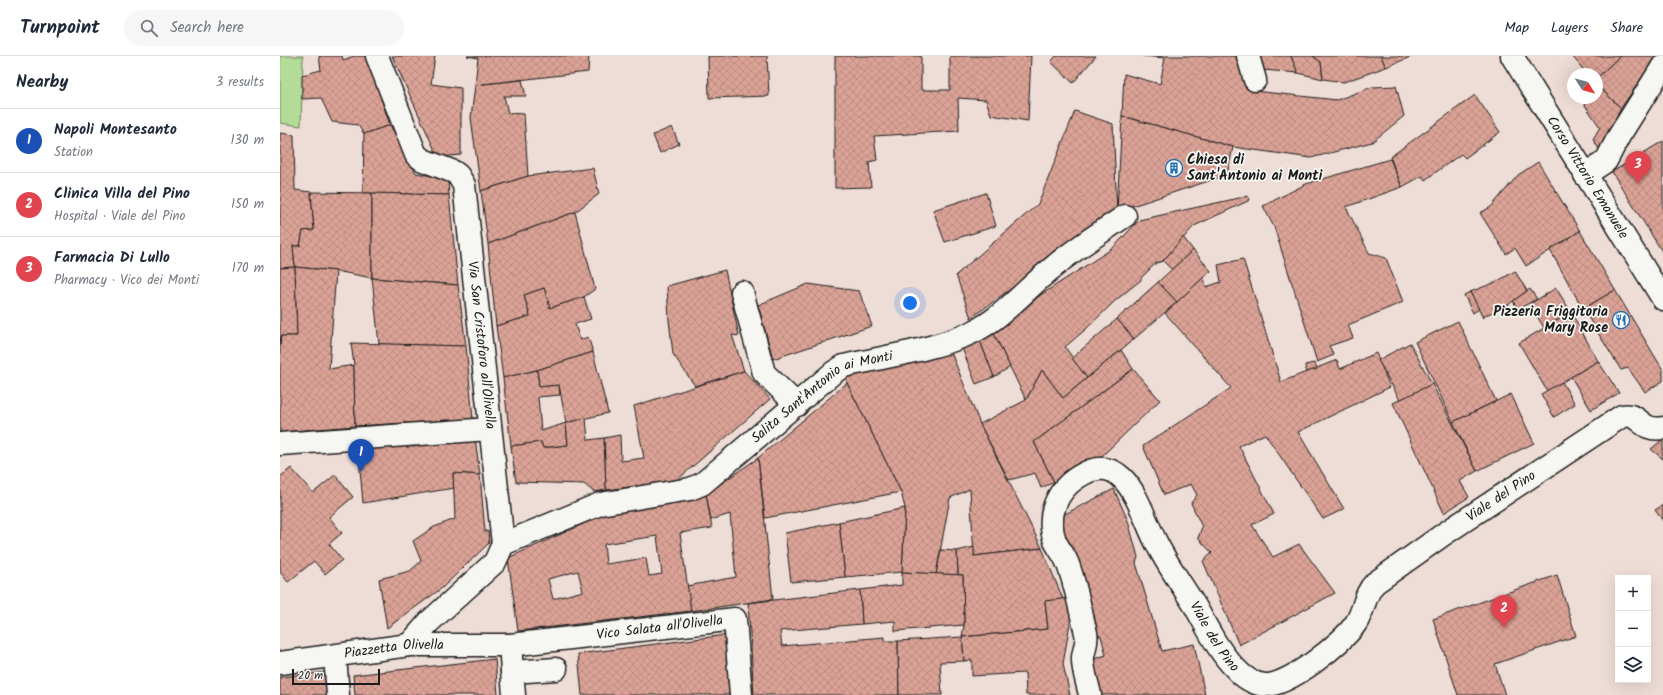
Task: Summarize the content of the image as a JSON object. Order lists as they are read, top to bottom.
{
  "streets": {
    "street": [
      "Corso Vittorio Emanuele",
      "Via San Cristoforo all'Olivella",
      "Salita Sant'Antonio ai Monti",
      "Viale del Pino",
      "Vico Salata all'Olivella",
      "Piazzetta Olivella"
    ]
  },
  "crossings": [
    ["Via San Cristoforo all'Olivella", "Salita Sant'Antonio ai Monti"],
    ["Vico Salata all'Olivella", "Piazzetta Olivella"]
  ],
  "places": {
    "building": ["Chiesa di Sant'Antonio ai Monti"],
    "restaurant": ["Pizzeria Friggitoria Mary Rose"]
  },
  "scale_bar": "20 m",
  "north": "bottom right",
  "page": {
    "header": "Turnpoint",
    "search": "Search here",
    "nav": ["Map", "Layers", "Share"],
    "heading": ["Nearby", "3 results"],
    "list": [
      {
        "mark": "1",
        "name": "Napoli Montesanto",
        "note": "Station",
        "value": "130 m"
      },
      {
        "mark": "2",
        "name": "Clinica Villa del Pino",
        "note": "Hospital · Viale del Pino",
        "value": "150 m"
      },
      {
        "mark": "3",
        "name": "Farmacia Di Lullo",
        "note": "Pharmacy · Vico dei Monti",
        "value": "170 m"
      }
    ],
    "pins": ["3", "1", "2"],
    "map_buttons": ["+", "−"],
    "scale": "20 m"
  }
}
